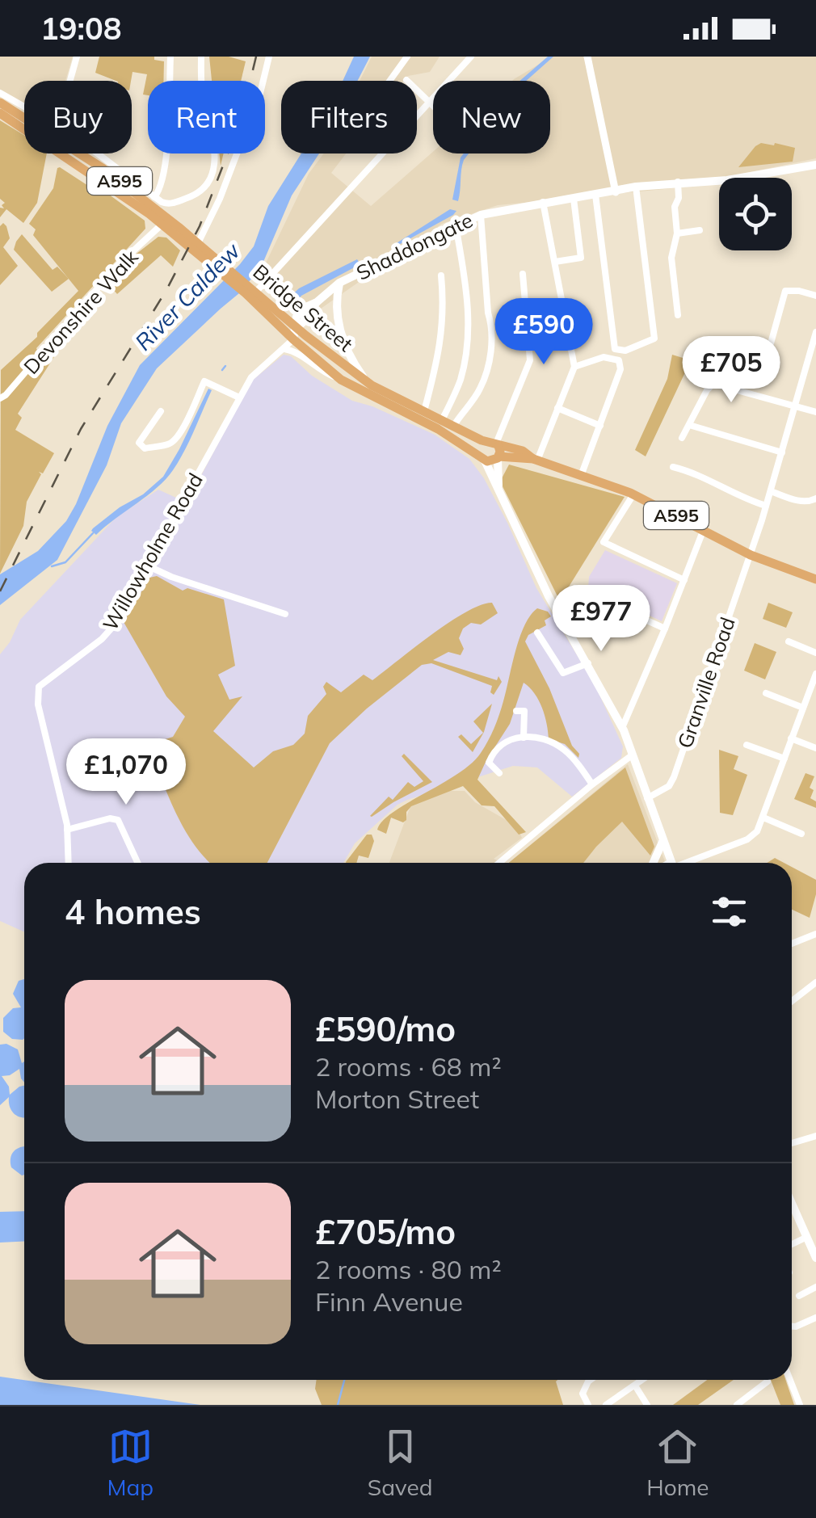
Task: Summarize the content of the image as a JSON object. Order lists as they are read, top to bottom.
{
  "streets": {
    "main road": ["A595", "Shaddongate", "Bridge Street"],
    "street": ["Devonshire Walk", "Willowholme Road", "Granville Road"]
  },
  "crossings": [
    ["A595", "Bridge Street"],
    ["A595", "Devonshire Walk"],
    ["A595", "Granville Road"],
    ["Shaddongate", "Bridge Street"],
    ["Bridge Street", "Willowholme Road"]
  ],
  "water": ["River Caldew"],
  "page": {
    "status": "19:08",
    "chip": [
      "Buy",
      "Rent",
      "Filters",
      "New"
    ],
    "price": [
      "£590",
      "£705",
      "£977",
      "£1,070"
    ],
    "heading": "4 homes",
    "list": [
      {
        "name": "£590/mo",
        "note": "2 rooms · 68 m² · Morton Street"
      },
      {
        "name": "£705/mo",
        "note": "2 rooms · 80 m² · Finn Avenue"
      }
    ],
    "tabs": ["Map", "Saved", "Home"]
  }
}
